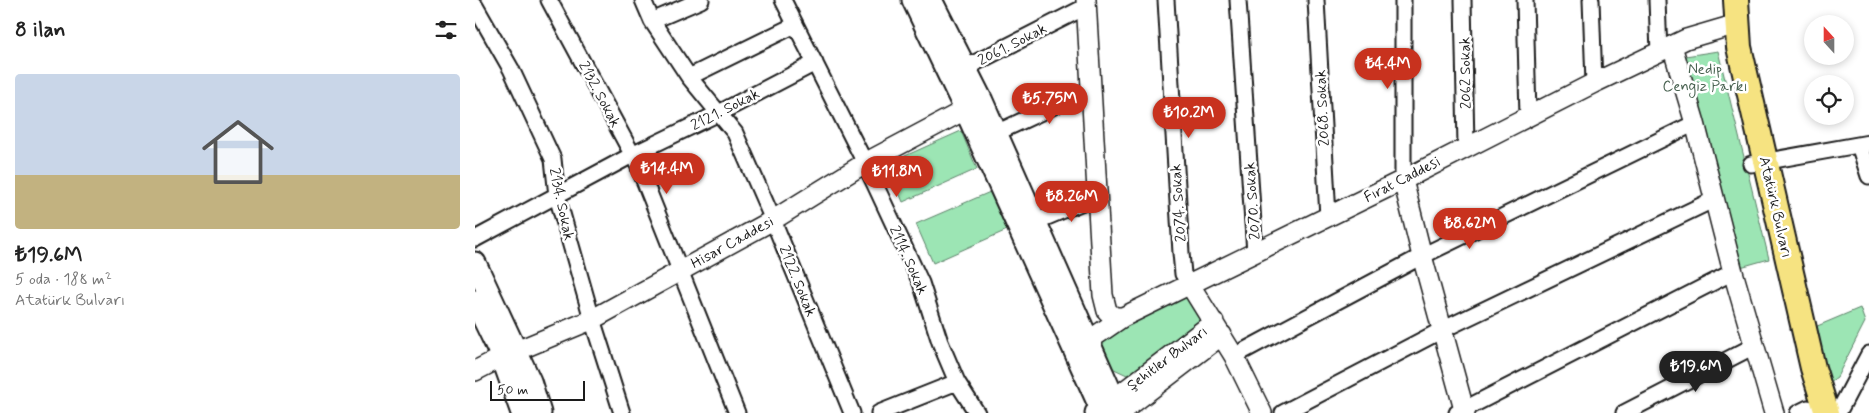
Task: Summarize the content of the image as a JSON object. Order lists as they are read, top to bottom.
{
  "streets": {
    "main road": ["Atatürk Bulvarı"],
    "street": [
      "2061. Sokak",
      "2062 Sokak",
      "2132. Sokak",
      "2068. Sokak",
      "2121. Sokak",
      "Fırat Caddesi",
      "2070. Sokak",
      "2074. Sokak",
      "2134. Sokak",
      "Hisar Caddesi",
      "2114. Sokak",
      "2122. Sokak",
      "Şehitler Bulvarı"
    ]
  },
  "crossings": [
    ["2062 Sokak", "Fırat Caddesi"],
    ["2132. Sokak", "2121. Sokak"],
    ["2132. Sokak", "Hisar Caddesi"],
    ["2068. Sokak", "Fırat Caddesi"],
    ["2121. Sokak", "2134. Sokak"],
    ["2121. Sokak", "2114. Sokak"],
    ["2121. Sokak", "2122. Sokak"],
    ["Fırat Caddesi", "2070. Sokak"],
    ["Fırat Caddesi", "2074. Sokak"],
    ["Fırat Caddesi", "Atatürk Bulvarı"],
    ["2134. Sokak", "Hisar Caddesi"],
    ["Hisar Caddesi", "2114. Sokak"],
    ["Hisar Caddesi", "2122. Sokak"]
  ],
  "parks": ["Nedip Cengiz Parkı"],
  "scale_bar": "50 m",
  "north": "top",
  "page": {
    "heading": "8 ilan",
    "price": [
      "₺4.4M",
      "₺5.75M",
      "₺10.2M",
      "₺14.4M",
      "₺11.8M",
      "₺8.26M",
      "₺8.62M",
      "₺19.6M"
    ],
    "list": [
      {
        "name": "₺19.6M",
        "note": "5 oda · 188 m² · Atatürk Bulvarı"
      }
    ],
    "scale": "50 m"
  }
}
